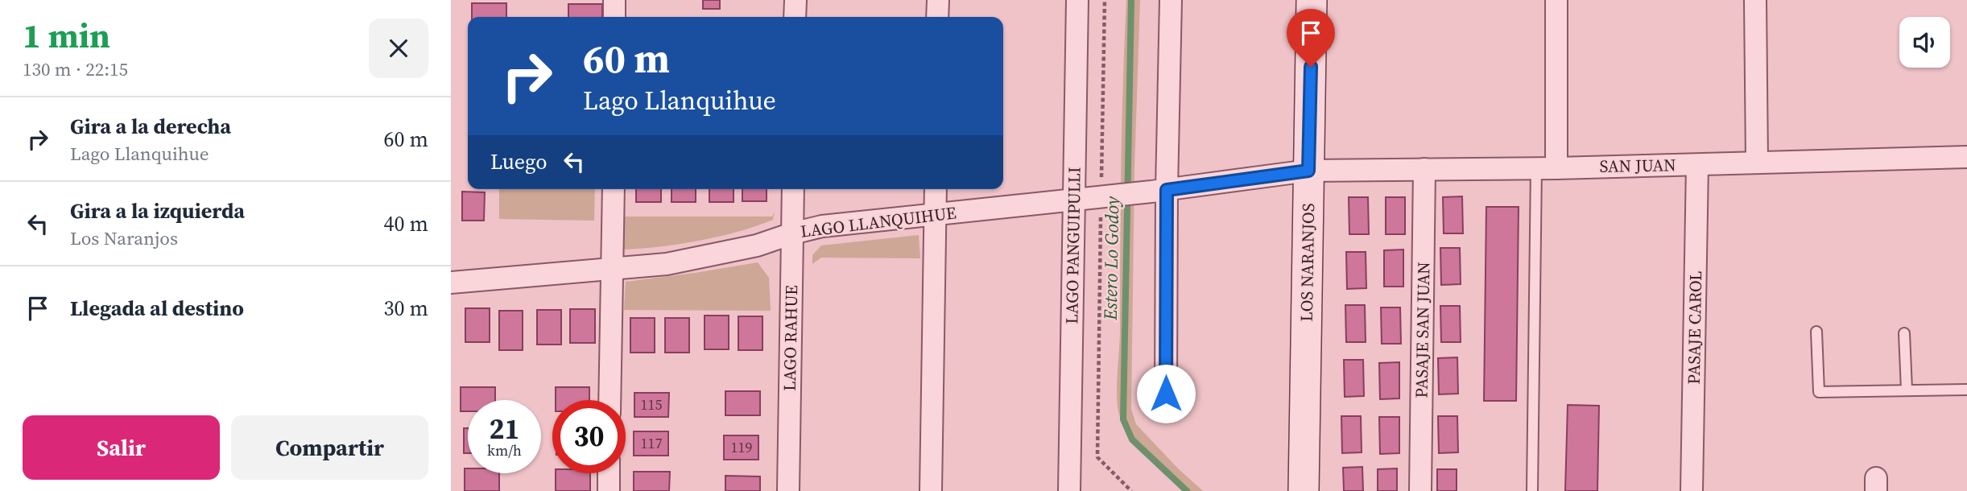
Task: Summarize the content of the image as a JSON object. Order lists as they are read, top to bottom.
{
  "streets": {
    "street": [
      "SAN JUAN",
      "LAGO LLANQUIHUE",
      "LAGO PANGUIPULLI",
      "LOS NARANJOS",
      "PASAJE CAROL",
      "PASAJE SAN JUAN",
      "LAGO RAHUE"
    ]
  },
  "crossings": [
    ["SAN JUAN", "LAGO LLANQUIHUE"],
    ["SAN JUAN", "LOS NARANJOS"],
    ["SAN JUAN", "PASAJE CAROL"],
    ["SAN JUAN", "PASAJE SAN JUAN"],
    ["LAGO LLANQUIHUE", "LAGO PANGUIPULLI"],
    ["LAGO LLANQUIHUE", "LOS NARANJOS"],
    ["LAGO LLANQUIHUE", "LAGO RAHUE"]
  ],
  "water": ["Estero Lo Godoy"],
  "house_numbers": ["115", "117", "119"],
  "page": {
    "heading": ["1 min", "130 m · 22:15"],
    "turn": ["60 m", "Lago Llanquihue"],
    "list": [
      {
        "name": "Gira a la derecha",
        "note": "Lago Llanquihue",
        "value": "60 m"
      },
      {
        "name": "Gira a la izquierda",
        "note": "Los Naranjos",
        "value": "40 m"
      },
      {
        "name": "Llegada al destino",
        "value": "30 m"
      }
    ],
    "then": "Luego",
    "speed": "21 km/h",
    "limit": "30",
    "buttons": ["Salir", "Compartir"]
  }
}
